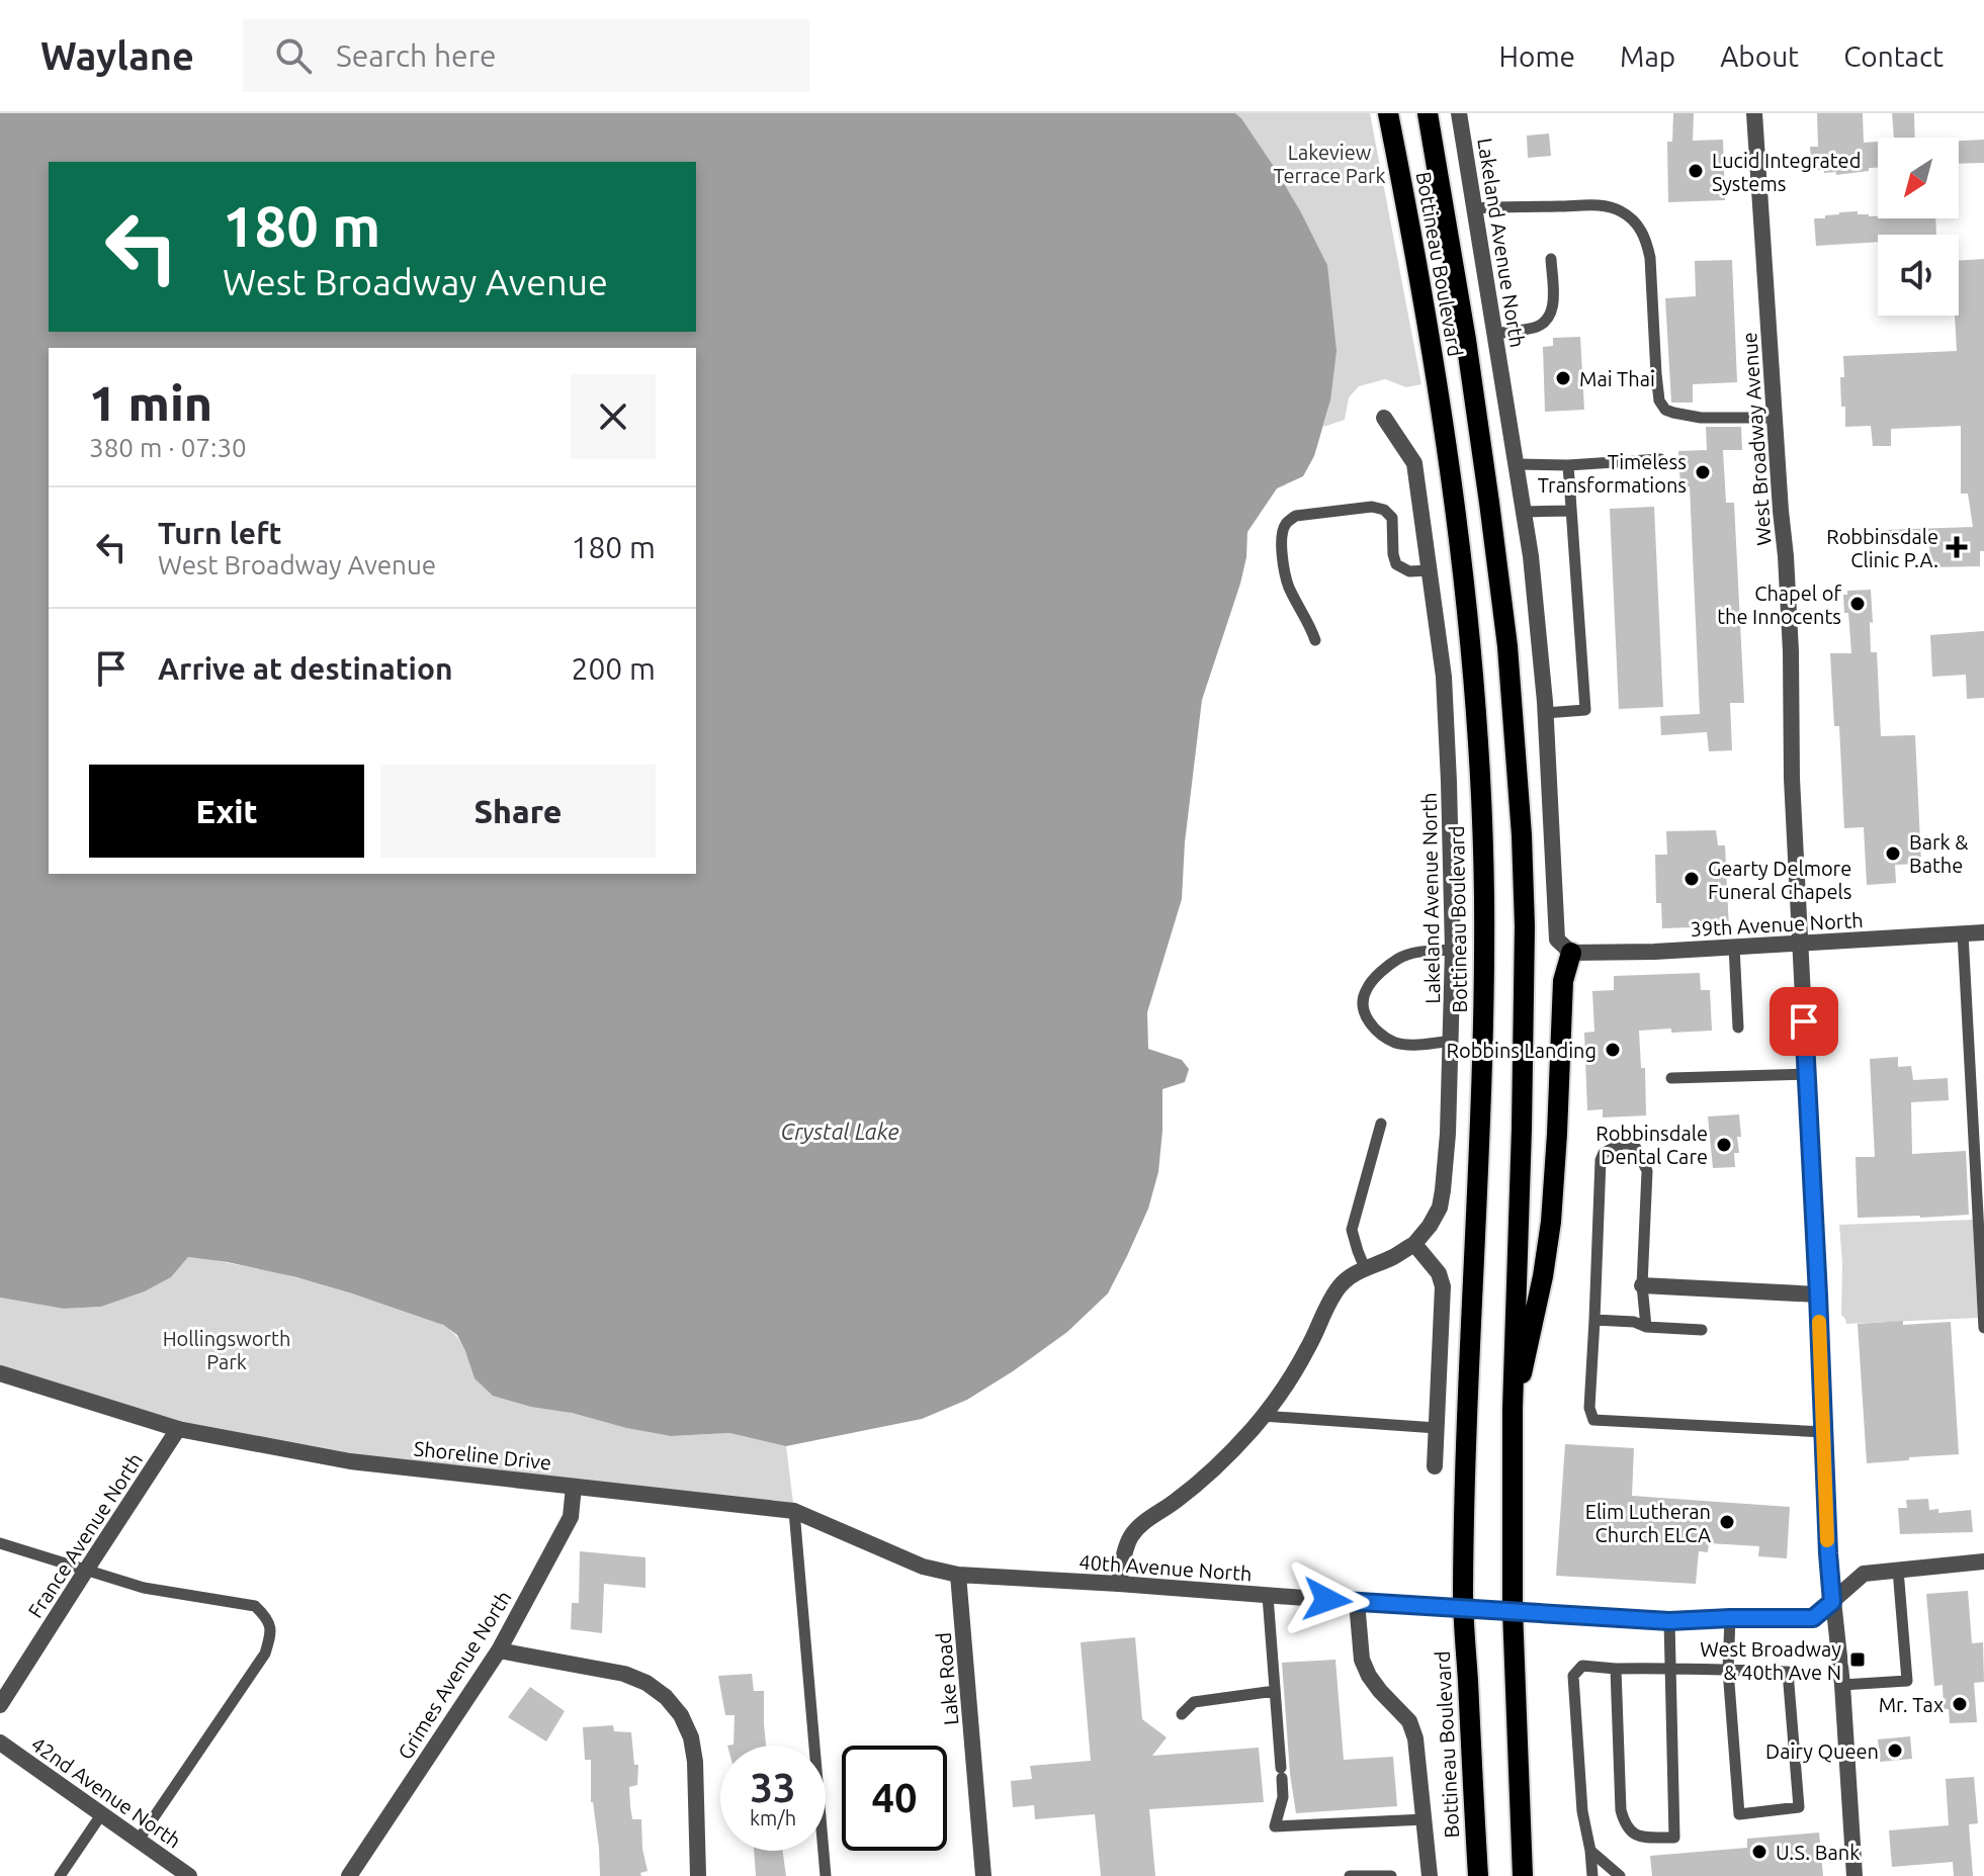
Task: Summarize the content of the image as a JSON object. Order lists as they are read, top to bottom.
{
  "streets": {
    "main road": ["Bottineau Boulevard"],
    "street": [
      "Lakeland Avenue North",
      "West Broadway Avenue",
      "39th Avenue North",
      "Shoreline Drive",
      "France Avenue North",
      "40th Avenue North",
      "Grimes Avenue North",
      "Lake Road",
      "42nd Avenue North"
    ]
  },
  "crossings": [
    ["Lakeland Avenue North", "39th Avenue North"],
    ["Bottineau Boulevard", "40th Avenue North"],
    ["West Broadway Avenue", "39th Avenue North"],
    ["West Broadway Avenue", "40th Avenue North"],
    ["Shoreline Drive", "France Avenue North"],
    ["Shoreline Drive", "40th Avenue North"],
    ["Shoreline Drive", "Grimes Avenue North"],
    ["Shoreline Drive", "Lake Road"],
    ["40th Avenue North", "Lake Road"]
  ],
  "water": ["Crystal Lake"],
  "parks": ["Lakeview Terrace Park", "Hollingsworth Park"],
  "places": {
    "other": [
      "Lucid Integrated Systems",
      "Mai Thai",
      "Timeless Transformations",
      "Chapel of the Innocents",
      "Bark & Bathe",
      "Gearty Delmore Funeral Chapels",
      "Robbins Landing",
      "Robbinsdale Dental Care",
      "Elim Lutheran Church ELCA",
      "Mr. Tax",
      "Dairy Queen",
      "U.S. Bank"
    ],
    "health": ["Robbinsdale Clinic P.A."],
    "transit": ["West Broadway & 40th Ave N"]
  },
  "north": "bottom left",
  "page": {
    "header": "Waylane",
    "search": "Search here",
    "nav": [
      "Home",
      "Map",
      "About",
      "Contact"
    ],
    "turn": ["180 m", "West Broadway Avenue"],
    "heading": ["1 min", "380 m · 07:30"],
    "list": [
      {
        "name": "Turn left",
        "note": "West Broadway Avenue",
        "value": "180 m"
      },
      {
        "name": "Arrive at destination",
        "value": "200 m"
      }
    ],
    "buttons": ["Exit", "Share"],
    "speed": "33 km/h",
    "limit": "40"
  }
}
